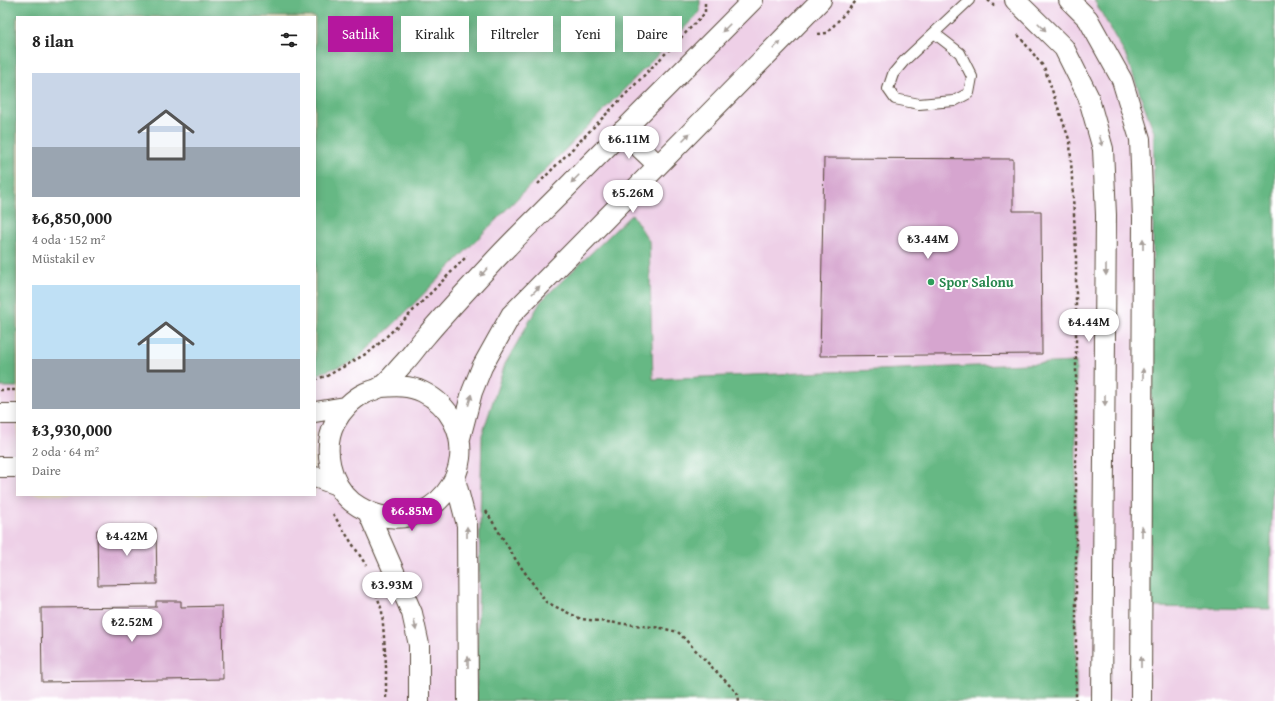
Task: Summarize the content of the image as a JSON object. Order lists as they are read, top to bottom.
{
  "places": ["Spor Salonu"],
  "page": {
    "chip": [
      "Satılık",
      "Kiralık",
      "Filtreler",
      "Yeni",
      "Daire"
    ],
    "heading": "8 ilan",
    "list": [
      {
        "name": "₺6,850,000",
        "note": "4 oda · 152 m² · Müstakil ev"
      },
      {
        "name": "₺3,930,000",
        "note": "2 oda · 64 m² · Daire"
      }
    ],
    "price": [
      "₺6.11M",
      "₺5.26M",
      "₺3.44M",
      "₺4.44M",
      "₺6.85M",
      "₺4.42M",
      "₺3.93M",
      "₺2.52M"
    ]
  }
}
